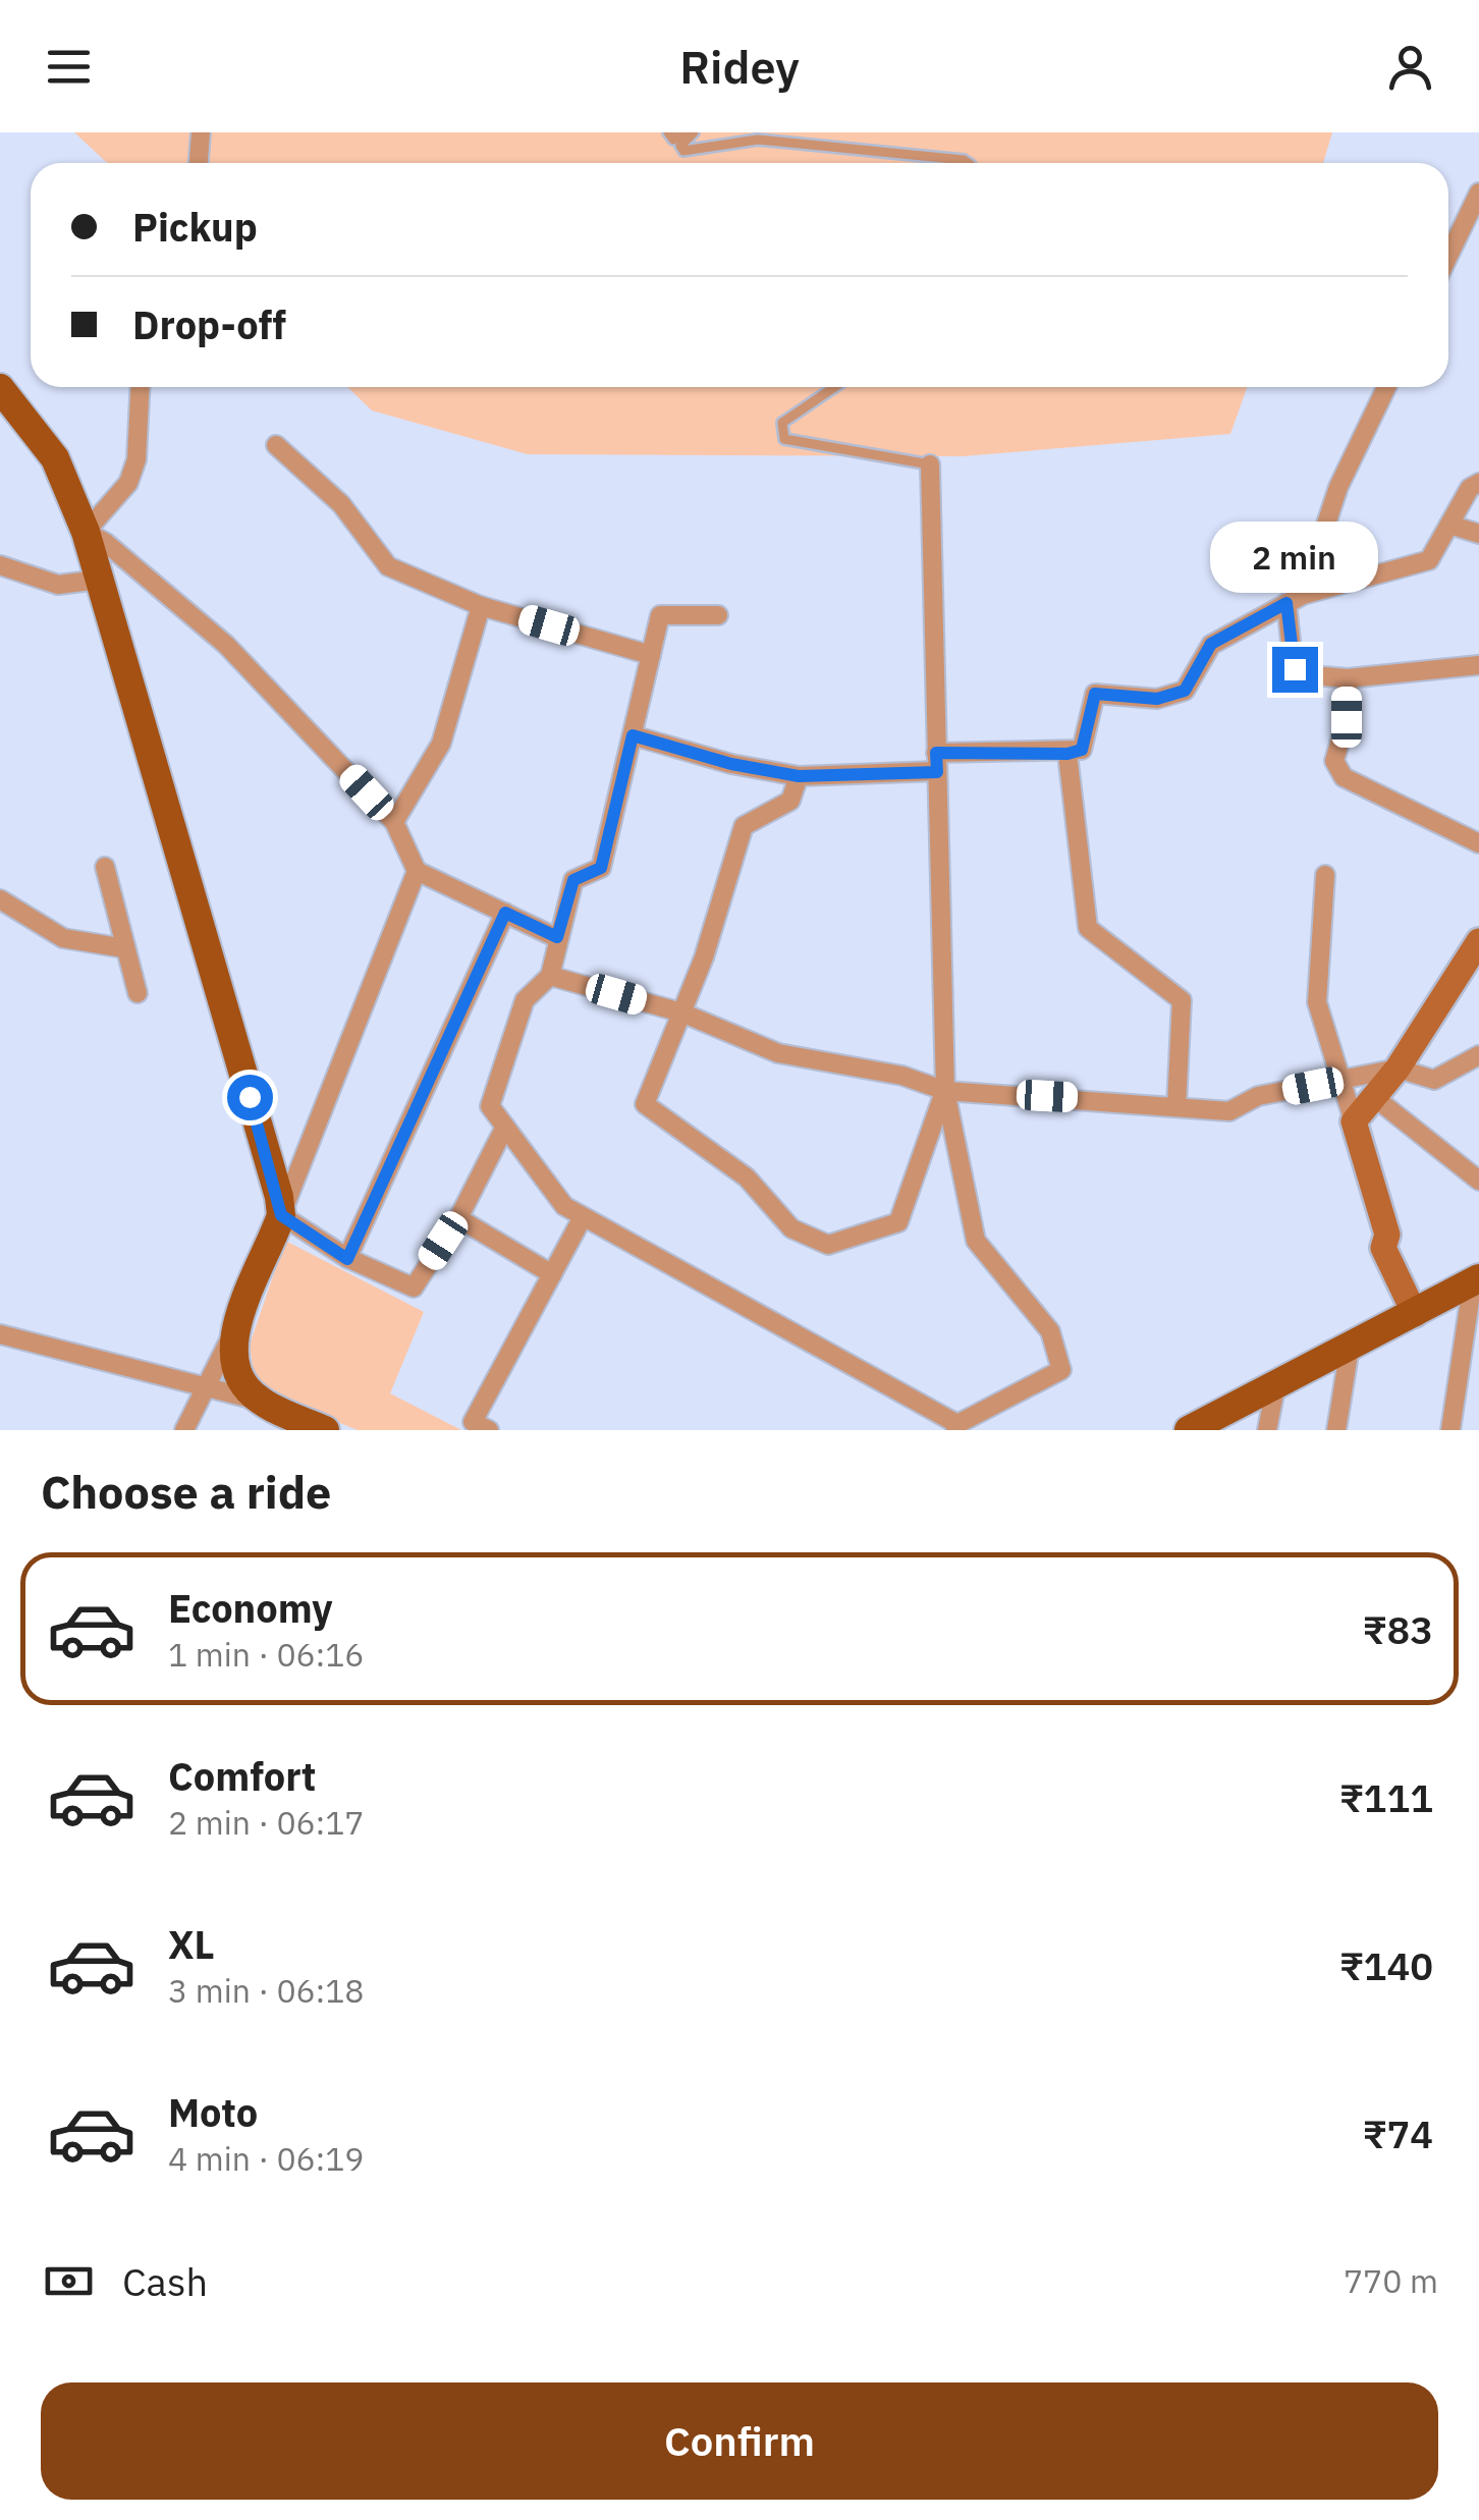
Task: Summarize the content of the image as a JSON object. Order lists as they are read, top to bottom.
{
  "page": {
    "header": "Ridey",
    "banner": ["Pickup", "Drop-off"],
    "bubble": "2 min",
    "heading": "Choose a ride",
    "list": [
      {
        "name": "Economy",
        "note": "1 min · 06:16",
        "value": "₹83"
      },
      {
        "name": "Comfort",
        "note": "2 min · 06:17",
        "value": "₹111"
      },
      {
        "name": "XL",
        "note": "3 min · 06:18",
        "value": "₹140"
      },
      {
        "name": "Moto",
        "note": "4 min · 06:19",
        "value": "₹74"
      }
    ],
    "pay": ["Cash", "770 m"],
    "buttons": "Confirm"
  }
}
